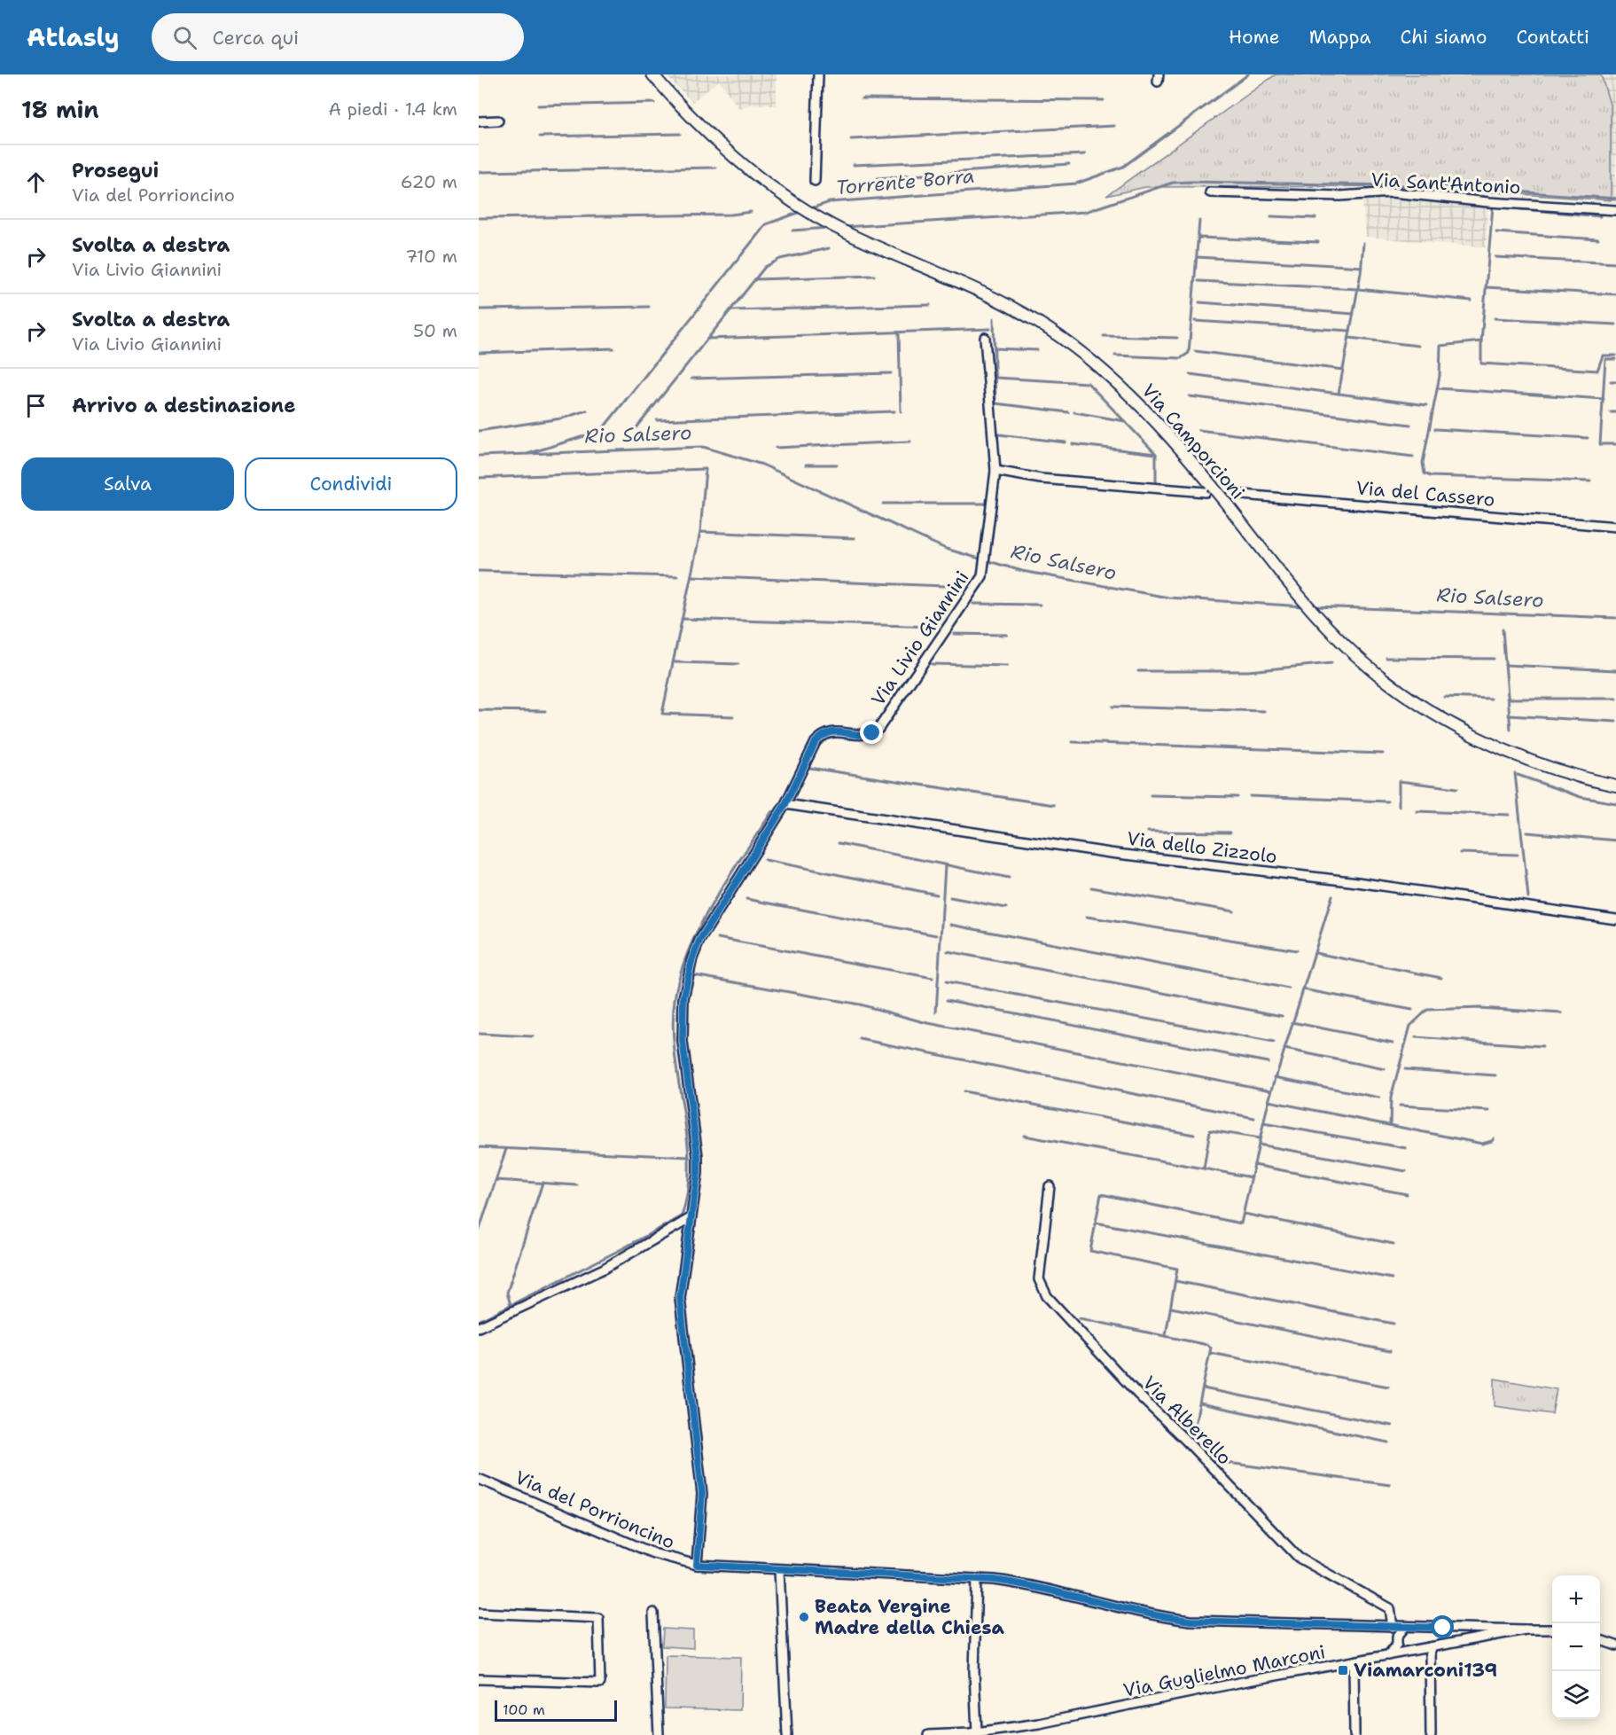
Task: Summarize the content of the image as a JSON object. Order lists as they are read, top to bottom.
{
  "streets": {
    "main road": ["Via Camporcioni"],
    "street": [
      "Via Sant'Antonio",
      "Via del Cassero",
      "Via Livio Giannini",
      "Via dello Zizzolo",
      "Via Alberello",
      "Via del Porrioncino",
      "Via Guglielmo Marconi"
    ]
  },
  "crossings": [
    ["Via Livio Giannini", "Via dello Zizzolo"],
    ["Via Livio Giannini", "Via del Porrioncino"],
    ["Via Alberello", "Via del Porrioncino"],
    ["Via del Porrioncino", "Via Guglielmo Marconi"]
  ],
  "water": ["Torrente Borra", "Rio Salsero"],
  "places": {
    "other": ["Beata Vergine Madre della Chiesa"],
    "transit": ["Viamarconi139"]
  },
  "scale_bar": "100 m",
  "page": {
    "header": "Atlasly",
    "search": "Cerca qui",
    "nav": [
      "Home",
      "Mappa",
      "Chi siamo",
      "Contatti"
    ],
    "heading": ["18 min", "A piedi · 1.4 km"],
    "list": [
      ["Prosegui", "Via del Porrioncino", "620 m"],
      ["Svolta a destra", "Via Livio Giannini", "710 m"],
      ["Svolta a destra", "Via Livio Giannini", "50 m"],
      "Arrivo a destinazione"
    ],
    "buttons": ["Salva", "Condividi"],
    "map_buttons": ["+", "−"],
    "scale": "100 m"
  }
}
